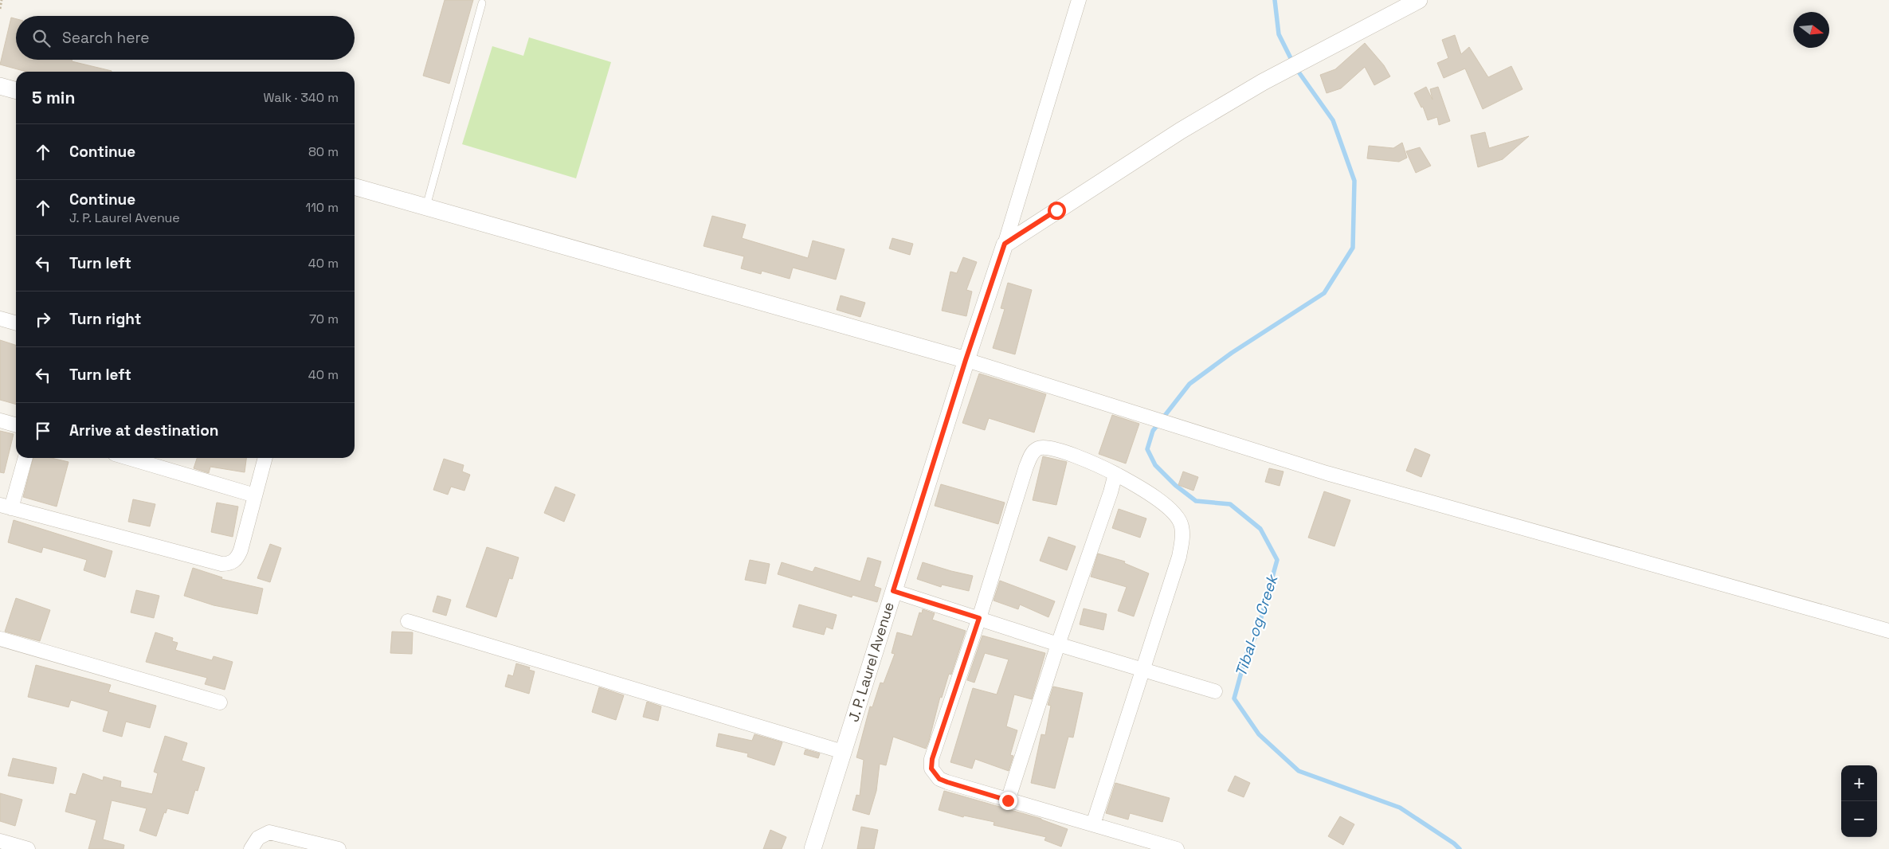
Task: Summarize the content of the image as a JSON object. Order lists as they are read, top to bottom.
{
  "streets": {
    "street": ["J. P. Laurel Avenue"]
  },
  "water": ["Tibal-og Creek"],
  "north": "right",
  "page": {
    "search": "Search here",
    "heading": ["5 min", "Walk · 340 m"],
    "list": [
      ["Continue", "80 m"],
      ["Continue", "J. P. Laurel Avenue", "110 m"],
      ["Turn left", "40 m"],
      ["Turn right", "70 m"],
      ["Turn left", "40 m"],
      "Arrive at destination"
    ],
    "map_buttons": ["+", "−"]
  }
}
